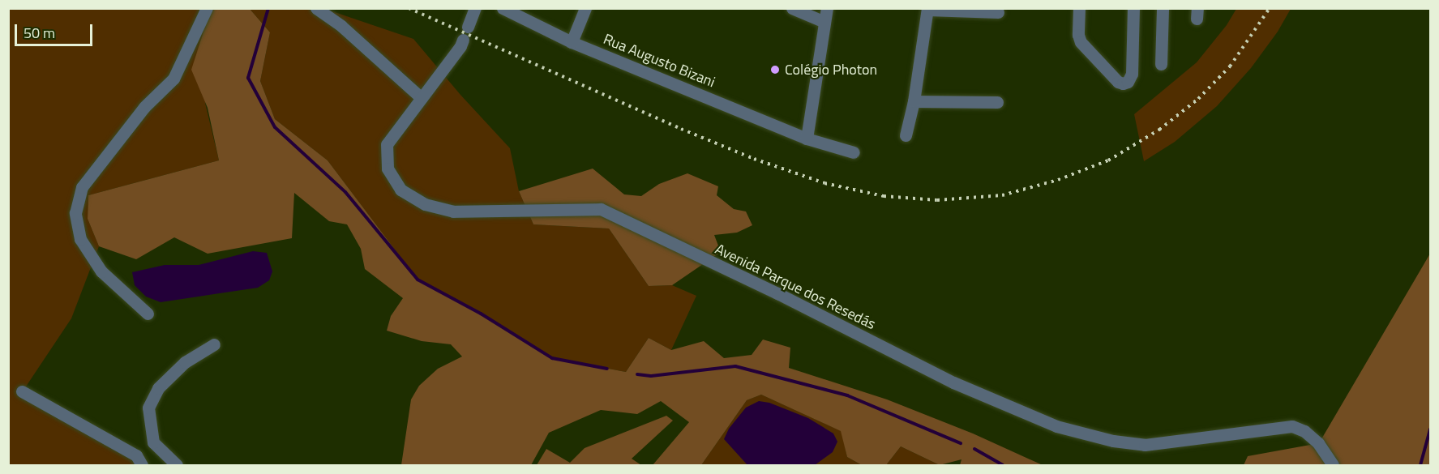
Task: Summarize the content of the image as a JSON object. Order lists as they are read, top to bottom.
{
  "streets": {
    "street": ["Rua Augusto Bizani", "Avenida Parque dos Resedás"]
  },
  "places": ["Colégio Photon"],
  "scale_bar": "50 m"
}
